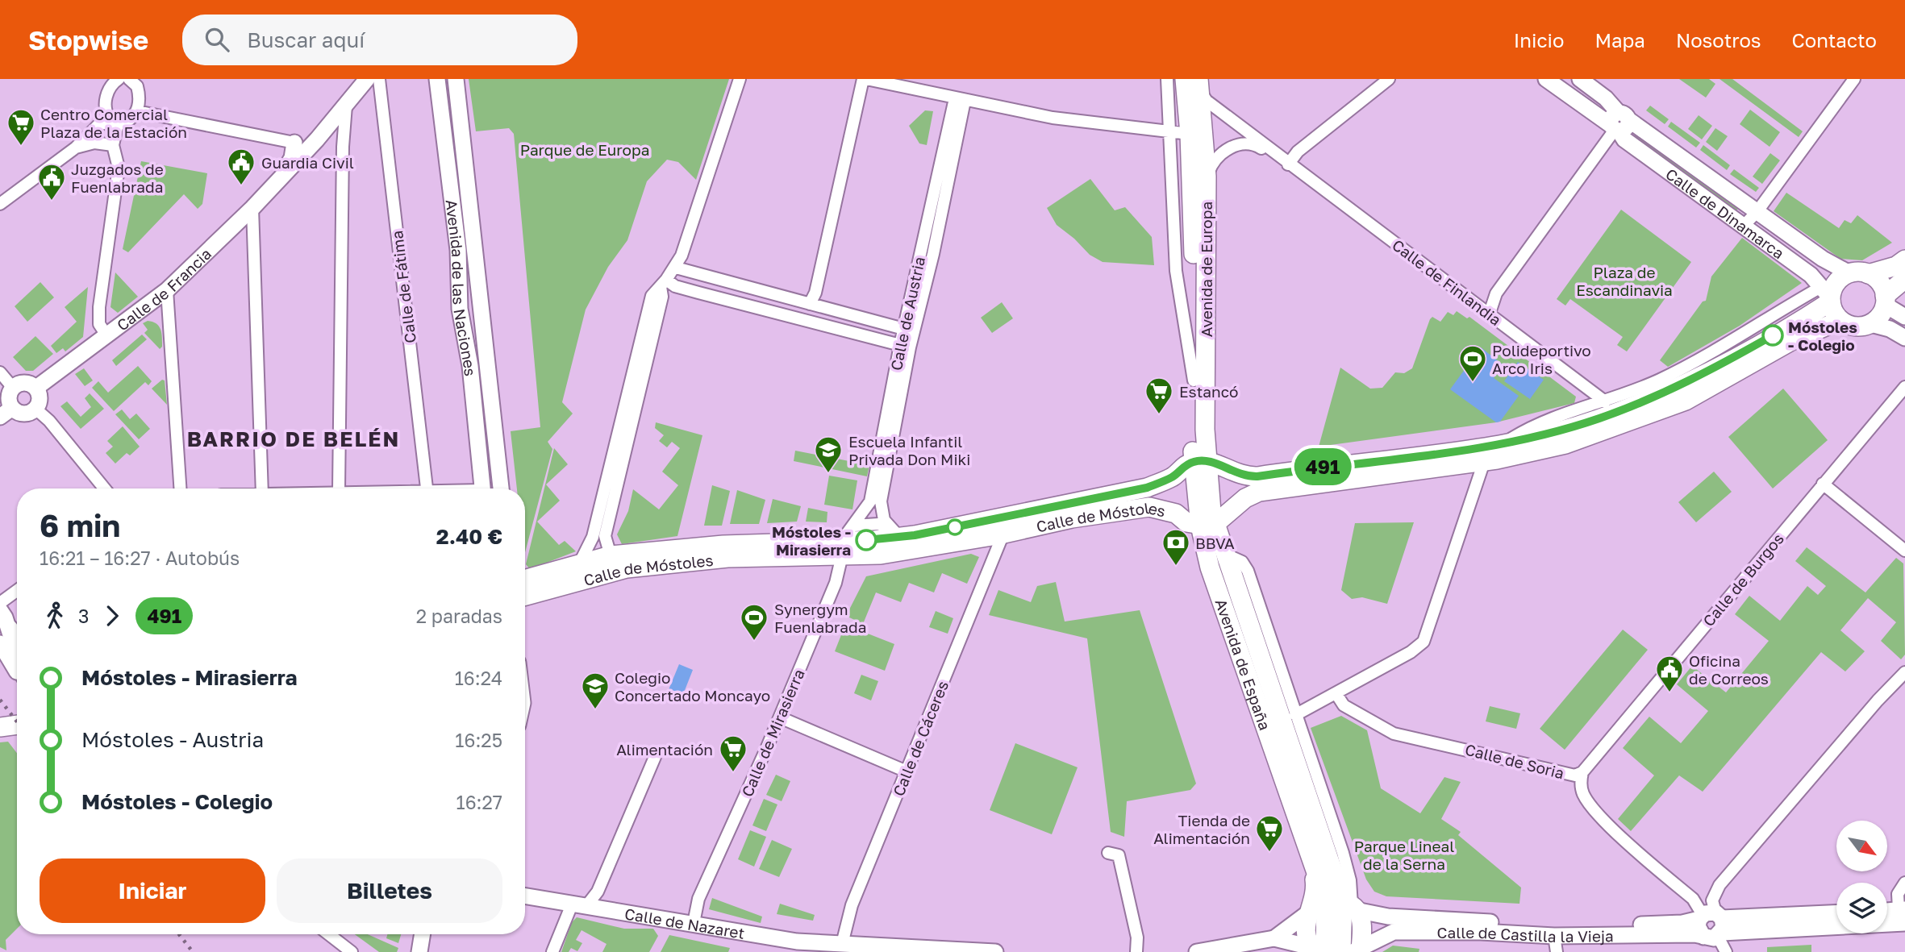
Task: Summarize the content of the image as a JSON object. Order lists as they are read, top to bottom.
{
  "streets": {
    "main road": [
      "Calle de Dinamarca",
      "Avenida de Europa",
      "Avenida de las Naciones",
      "Calle de Francia",
      "Calle de Móstoles",
      "Avenida de España",
      "Calle de Nazaret",
      "Calle de Castilla la Vieja"
    ],
    "street": [
      "Calle de Finlandia",
      "Calle de Fátima",
      "Calle de Austria",
      "Calle de Burgos",
      "Calle de Mirasierra",
      "Calle de Cáceres",
      "Calle de Soria"
    ]
  },
  "crossings": [
    ["Avenida de Europa", "Calle de Finlandia"],
    ["Avenida de Europa", "Calle de Móstoles"],
    ["Avenida de Europa", "Avenida de España"],
    ["Calle de Austria", "Calle de Móstoles"],
    ["Calle de Austria", "Calle de Mirasierra"],
    ["Calle de Móstoles", "Avenida de España"],
    ["Calle de Móstoles", "Calle de Mirasierra"],
    ["Calle de Móstoles", "Calle de Cáceres"],
    ["Calle de Burgos", "Calle de Soria"],
    ["Avenida de España", "Calle de Castilla la Vieja"],
    ["Calle de Mirasierra", "Calle de Nazaret"],
    ["Calle de Soria", "Calle de Castilla la Vieja"]
  ],
  "districts": ["BARRIO DE BELÉN"],
  "parks": ["Parque de Europa", "Plaza de Escandinavia", "Parque Lineal de la Serna"],
  "places": {
    "supermarket": [
      "Centro Comercial Plaza de la Estación",
      "Estancó",
      "Alimentación",
      "Tienda de Alimentación"
    ],
    "public building": ["Guardia Civil", "Juzgados de Fuenlabrada", "Oficina de Correos"],
    "other": ["Móstoles - Colegio", "Móstoles - Mirasierra"],
    "sports": ["Polideportivo Arco Iris", "Synergym Fuenlabrada"],
    "school or university": ["Escuela Infantil Privada Don Miki", "Colegio Concertado Moncayo"],
    "bank": ["BBVA"]
  },
  "lines": ["bus line 491"],
  "north": "bottom right",
  "page": {
    "header": "Stopwise",
    "search": "Buscar aquí",
    "nav": [
      "Inicio",
      "Mapa",
      "Nosotros",
      "Contacto"
    ],
    "on_map": "491",
    "heading": ["6 min", "16:21 – 16:27 · Autobús", "2.40 €"],
    "legs": ["3", "491", "2 paradas"],
    "list": [
      {
        "name": "Móstoles - Mirasierra",
        "value": "16:24"
      },
      {
        "name": "Móstoles - Austria",
        "value": "16:25"
      },
      {
        "name": "Móstoles - Colegio",
        "value": "16:27"
      }
    ],
    "buttons": ["Iniciar", "Billetes"]
  }
}
